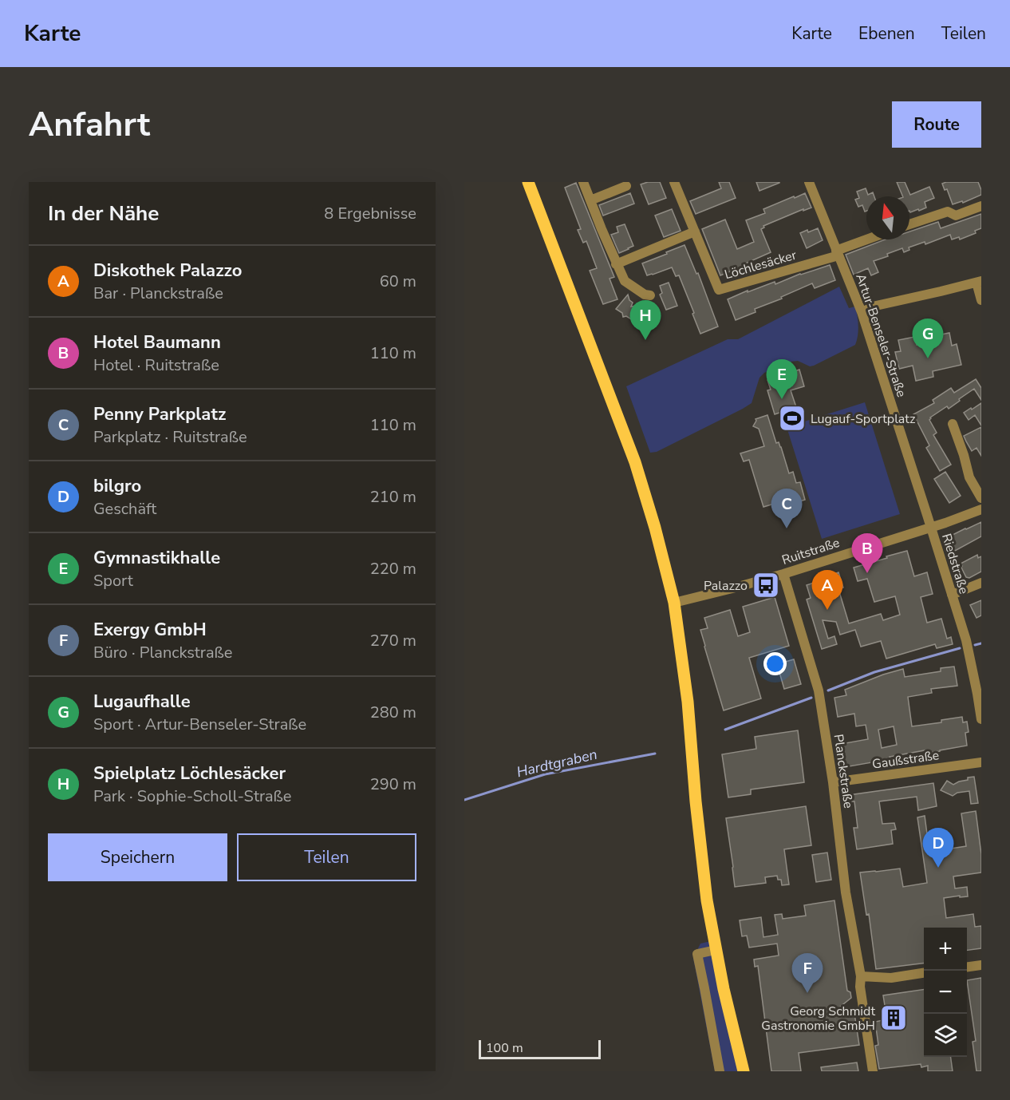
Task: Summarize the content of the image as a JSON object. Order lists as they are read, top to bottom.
{
  "streets": {
    "street": [
      "Löchlesäcker",
      "Artur-Benseler-Straße",
      "Ruitstraße",
      "Riedstraße",
      "Gaußstraße",
      "Planckstraße"
    ]
  },
  "crossings": [
    ["Löchlesäcker", "Artur-Benseler-Straße"],
    ["Artur-Benseler-Straße", "Ruitstraße"],
    ["Artur-Benseler-Straße", "Riedstraße"],
    ["Ruitstraße", "Riedstraße"],
    ["Ruitstraße", "Planckstraße"],
    ["Gaußstraße", "Planckstraße"]
  ],
  "water": ["Hardtgraben"],
  "places": {
    "sports": ["Lugauf-Sportplatz"],
    "bus stop": ["Palazzo"],
    "building": ["Georg Schmidt Gastronomie GmbH"]
  },
  "scale_bar": "100 m",
  "north": "top",
  "page": {
    "header": "Karte",
    "nav": ["Karte", "Ebenen", "Teilen"],
    "buttons": [
      "Route",
      ["Speichern", "Teilen"]
    ],
    "title": "Anfahrt",
    "heading": ["In der Nähe", "8 Ergebnisse"],
    "list": [
      {
        "mark": "A",
        "name": "Diskothek Palazzo",
        "note": "Bar · Planckstraße",
        "value": "60 m"
      },
      {
        "mark": "B",
        "name": "Hotel Baumann",
        "note": "Hotel · Ruitstraße",
        "value": "110 m"
      },
      {
        "mark": "C",
        "name": "Penny Parkplatz",
        "note": "Parkplatz · Ruitstraße",
        "value": "110 m"
      },
      {
        "mark": "D",
        "name": "bilgro",
        "note": "Geschäft",
        "value": "210 m"
      },
      {
        "mark": "E",
        "name": "Gymnastikhalle",
        "note": "Sport",
        "value": "220 m"
      },
      {
        "mark": "F",
        "name": "Exergy GmbH",
        "note": "Büro · Planckstraße",
        "value": "270 m"
      },
      {
        "mark": "G",
        "name": "Lugaufhalle",
        "note": "Sport · Artur-Benseler-Straße",
        "value": "280 m"
      },
      {
        "mark": "H",
        "name": "Spielplatz Löchlesäcker",
        "note": "Park · Sophie-Scholl-Straße",
        "value": "290 m"
      }
    ],
    "pins": [
      "H",
      "G",
      "E",
      "C",
      "B",
      "A",
      "D",
      "F"
    ],
    "map_buttons": ["+", "−"],
    "scale": "100 m"
  }
}
